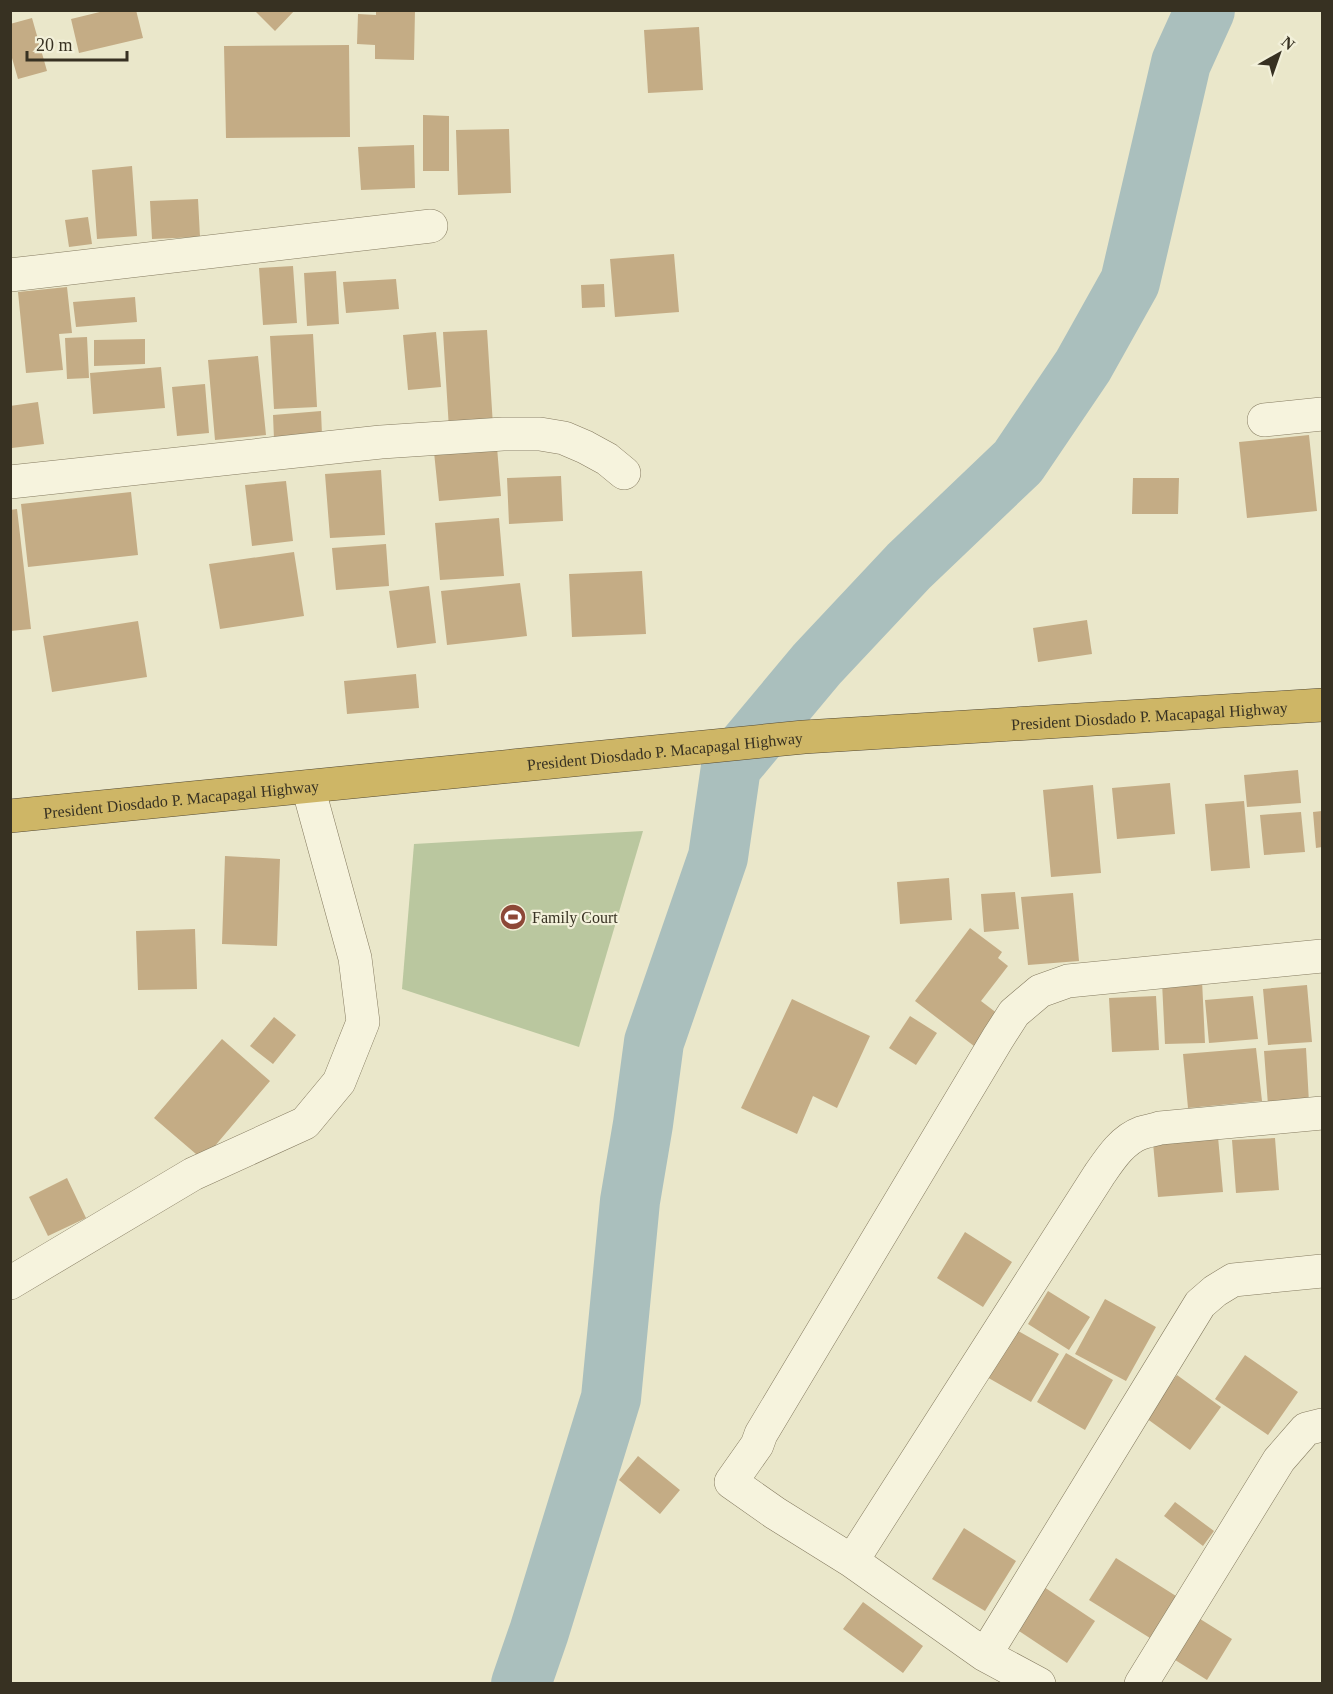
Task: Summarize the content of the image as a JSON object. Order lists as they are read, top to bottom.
{
  "streets": {
    "highway": ["President Diosdado P. Macapagal Highway"]
  },
  "places": {
    "sports": ["Family Court"]
  },
  "scale_bar": "20 m",
  "north": "top right"
}
